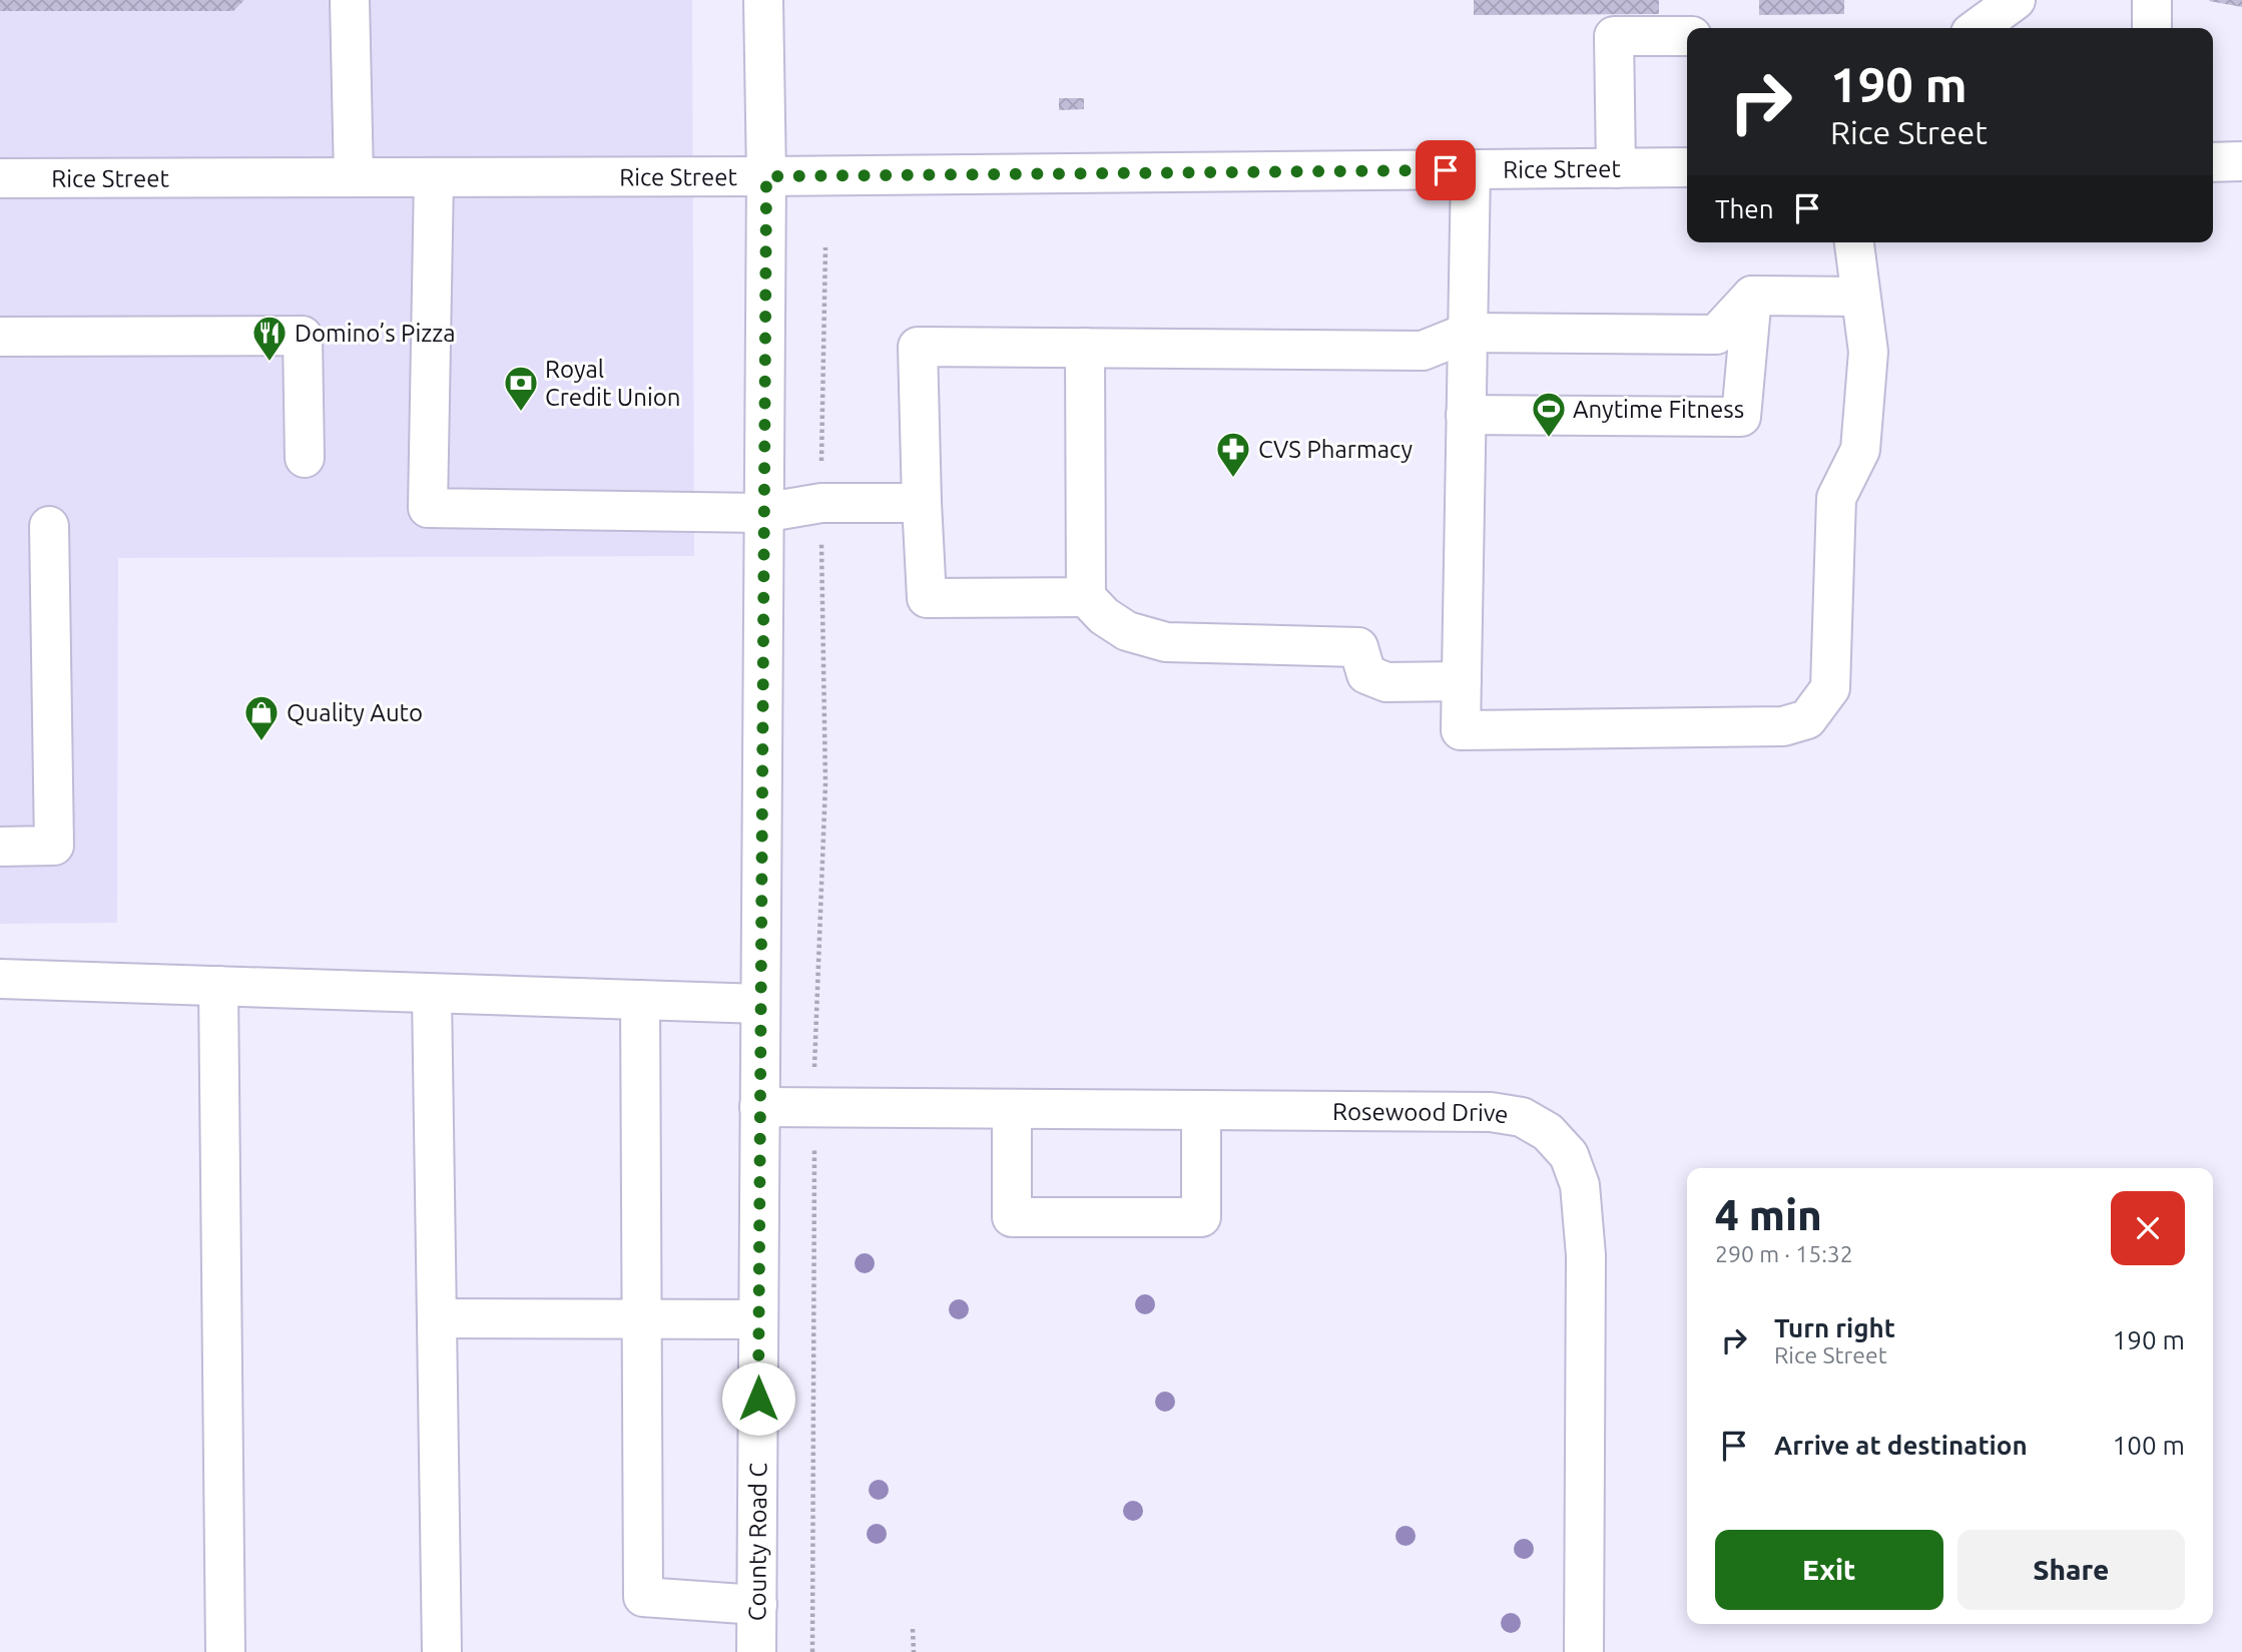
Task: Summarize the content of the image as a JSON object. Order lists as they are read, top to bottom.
{
  "streets": {
    "main road": ["Rice Street", "Rosewood Drive", "County Road C"]
  },
  "crossings": [
    ["Rice Street", "County Road C"],
    ["Rosewood Drive", "County Road C"]
  ],
  "places": {
    "restaurant": ["Domino’s Pizza"],
    "bank": ["Royal Credit Union"],
    "sports": ["Anytime Fitness"],
    "pharmacy": ["CVS Pharmacy"],
    "shop": ["Quality Auto"]
  },
  "page": {
    "turn": ["190 m", "Rice Street"],
    "then": "Then",
    "heading": ["4 min", "290 m · 15:32"],
    "list": [
      {
        "name": "Turn right",
        "note": "Rice Street",
        "value": "190 m"
      },
      {
        "name": "Arrive at destination",
        "value": "100 m"
      }
    ],
    "buttons": ["Exit", "Share"]
  }
}
